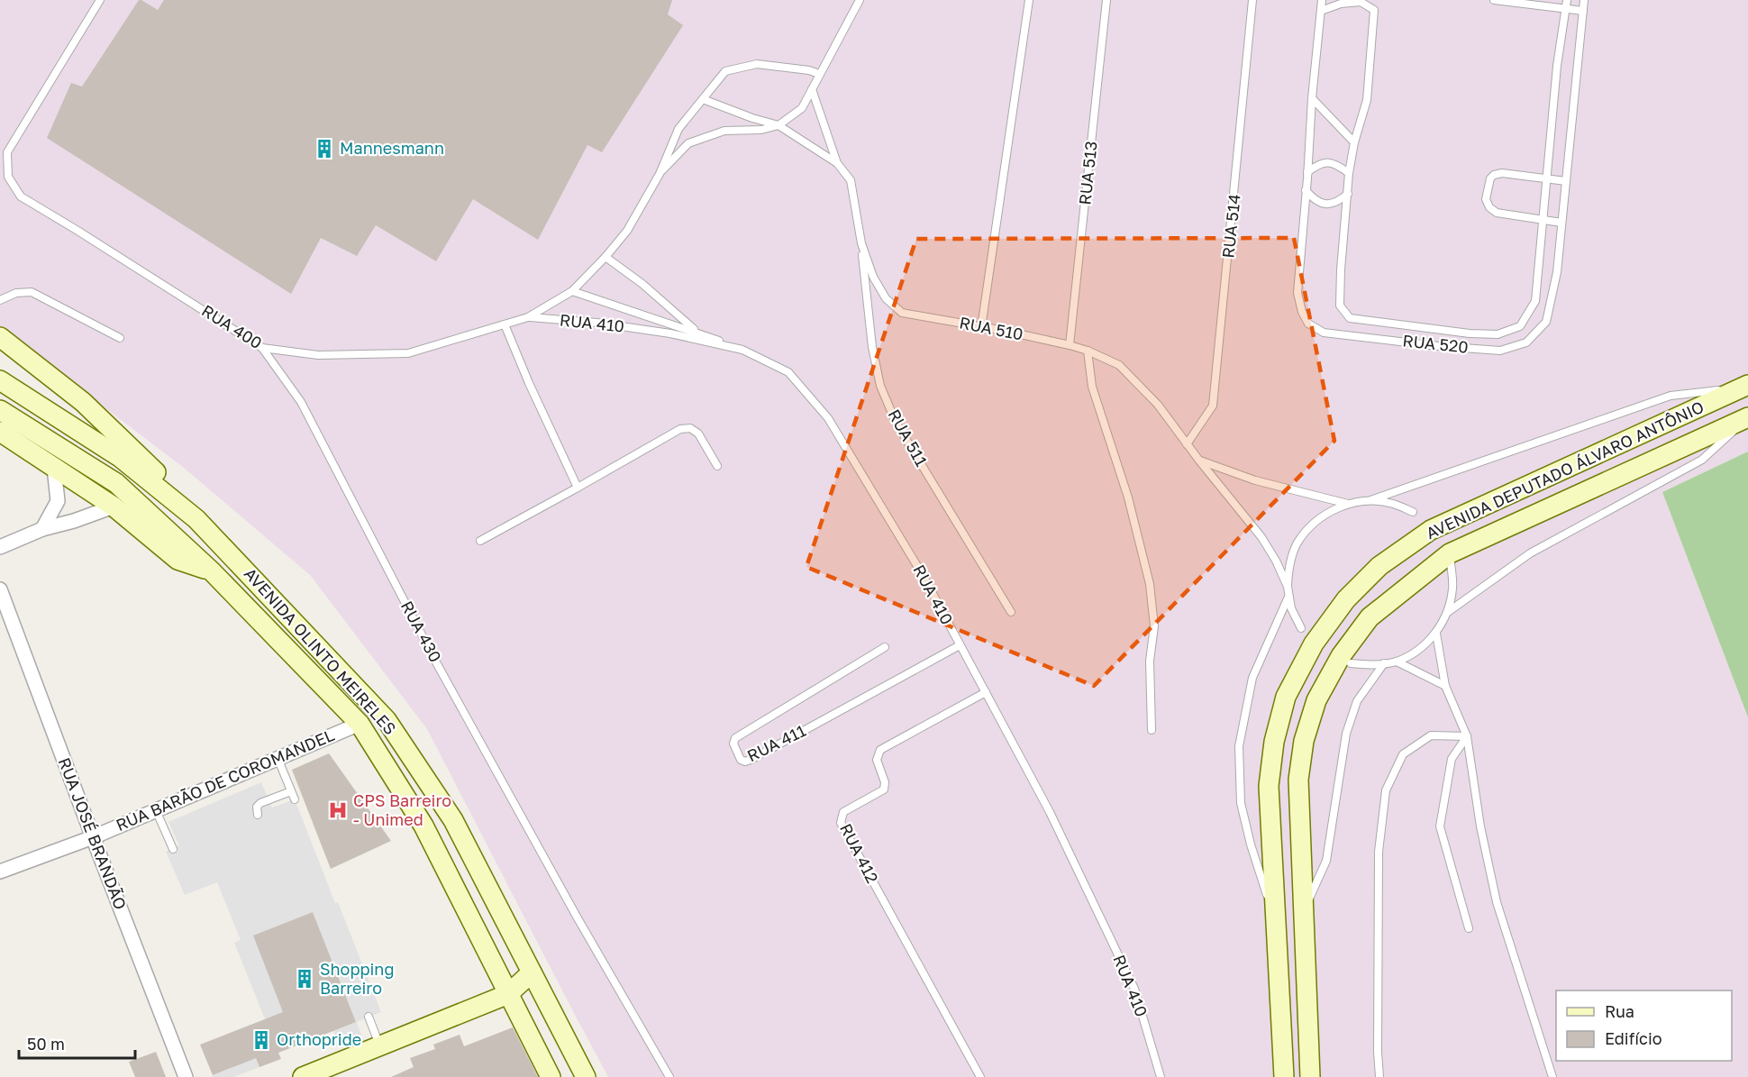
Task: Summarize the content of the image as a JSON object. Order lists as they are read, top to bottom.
{
  "streets": {
    "main road": ["AVENIDA DEPUTADO ÁLVARO ANTÔNIO", "AVENIDA OLINTO MEIRELES"],
    "street": ["RUA BARÃO DE COROMANDEL", "RUA JOSÉ BRANDÃO"],
    "lane": [
      "RUA 513",
      "RUA 514",
      "RUA 410",
      "RUA 400",
      "RUA 510",
      "RUA 520",
      "RUA 511",
      "RUA 430",
      "RUA 411",
      "RUA 412"
    ]
  },
  "crossings": [
    ["RUA 513", "RUA 510"],
    ["RUA 514", "RUA 510"],
    ["RUA 410", "RUA 400"],
    ["RUA 410", "RUA 411"],
    ["RUA 410", "RUA 412"],
    ["RUA 400", "RUA 430"],
    ["RUA 510", "RUA 511"],
    ["AVENIDA OLINTO MEIRELES", "RUA BARÃO DE COROMANDEL"],
    ["RUA BARÃO DE COROMANDEL", "RUA JOSÉ BRANDÃO"]
  ],
  "places": {
    "building": ["Mannesmann", "Shopping Barreiro", "Orthopride"],
    "hospital": ["CPS Barreiro - Unimed"]
  },
  "legend": ["Rua", "Edifício"],
  "scale_bar": "50 m"
}
